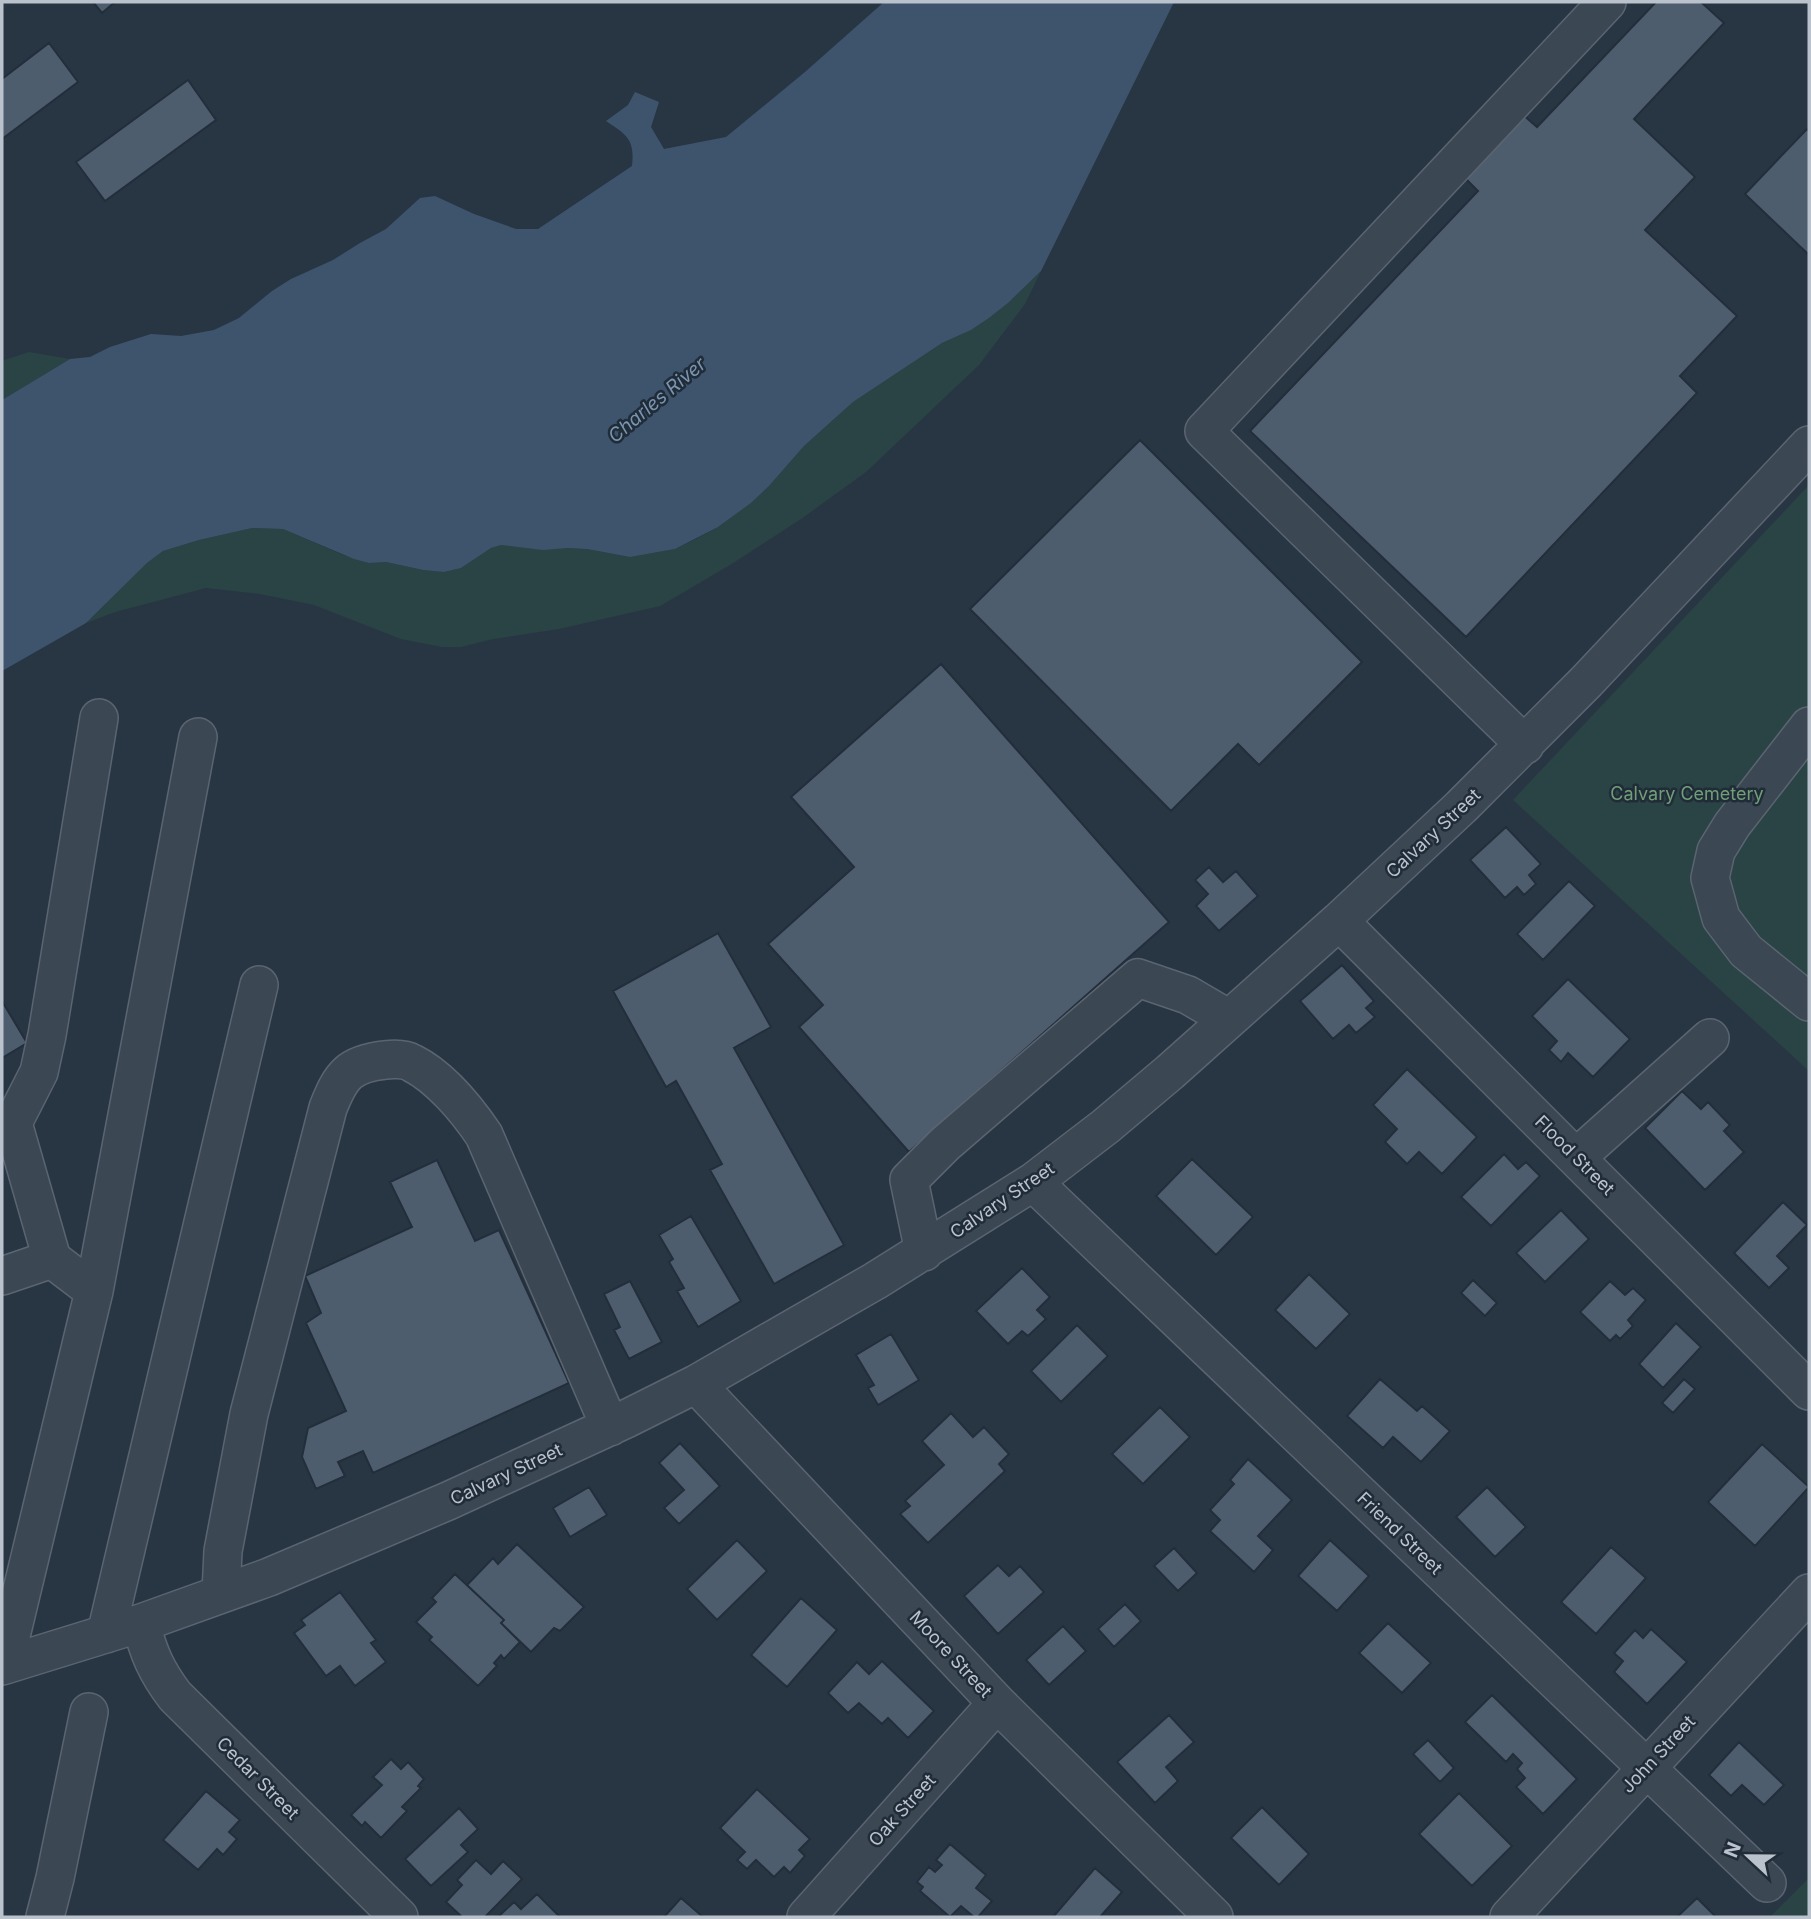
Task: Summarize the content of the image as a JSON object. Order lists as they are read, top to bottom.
{
  "streets": {
    "street": [
      "Calvary Street",
      "Flood Street",
      "Friend Street",
      "Moore Street",
      "John Street",
      "Cedar Street",
      "Oak Street"
    ]
  },
  "crossings": [
    ["Calvary Street", "Flood Street"],
    ["Calvary Street", "Friend Street"],
    ["Calvary Street", "Moore Street"],
    ["Calvary Street", "Cedar Street"],
    ["Friend Street", "John Street"],
    ["Moore Street", "Oak Street"]
  ],
  "water": ["Charles River"],
  "parks": ["Calvary Cemetery"],
  "north": "left"
}
